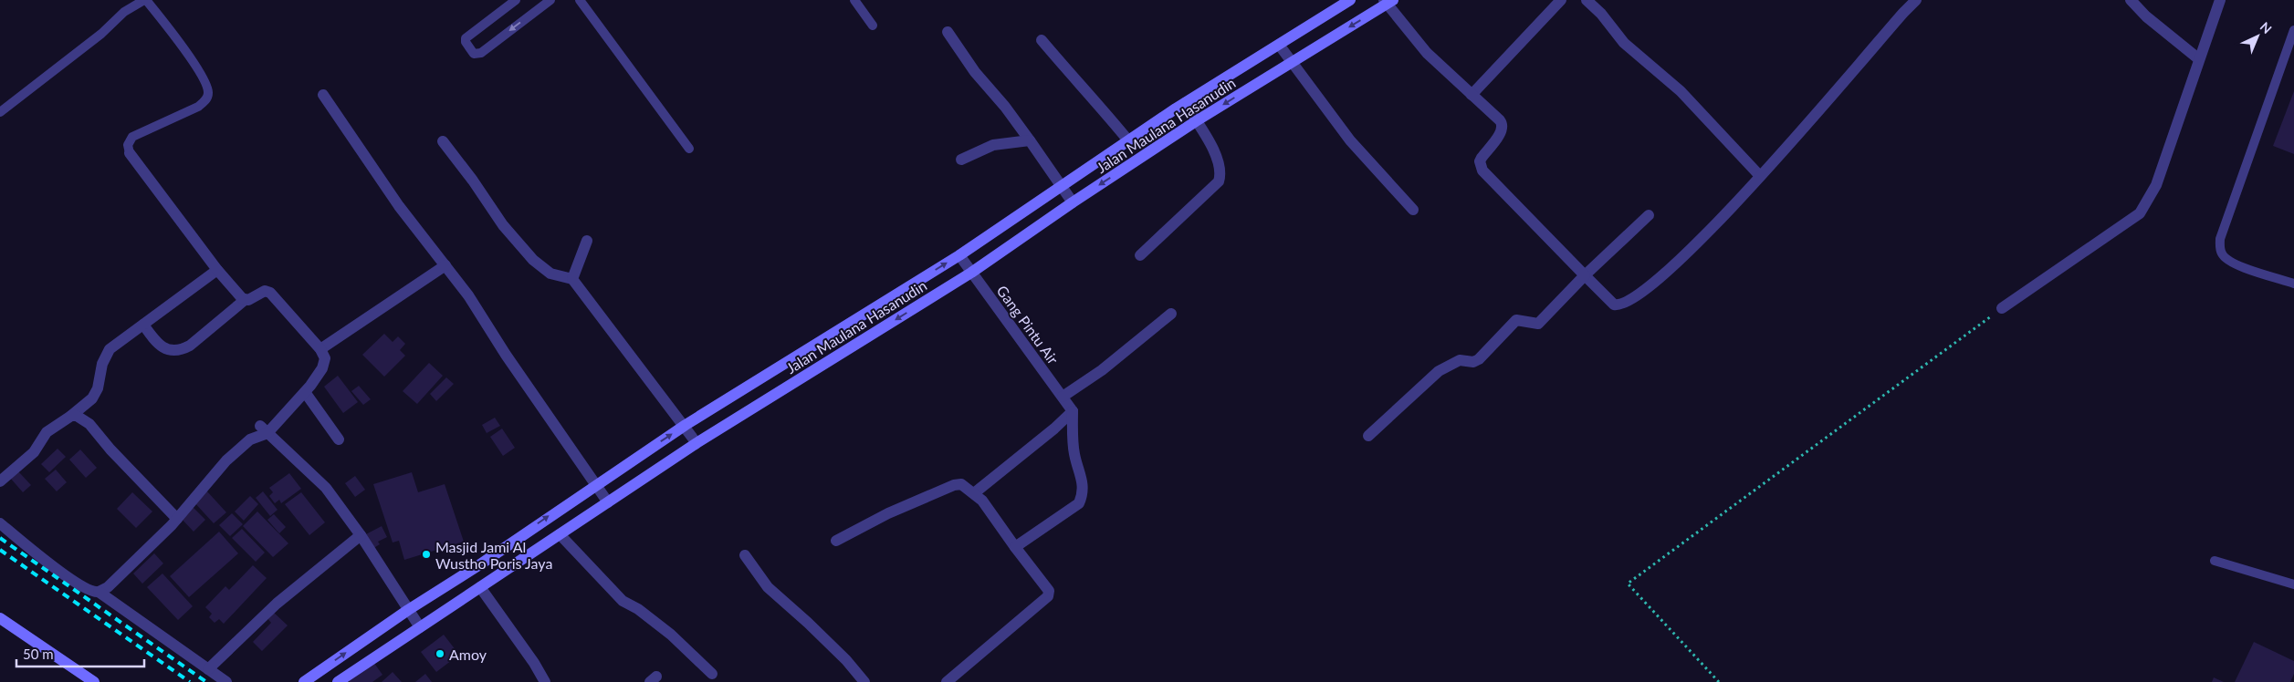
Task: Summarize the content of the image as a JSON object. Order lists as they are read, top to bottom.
{
  "streets": {
    "street": ["Jalan Maulana Hasanudin", "Gang Pintu Air"]
  },
  "crossings": [
    ["Jalan Maulana Hasanudin", "Gang Pintu Air"]
  ],
  "places": ["Masjid Jami Al Wustho Poris Jaya", "Amoy"],
  "scale_bar": "50 m",
  "north": "top right"
}
